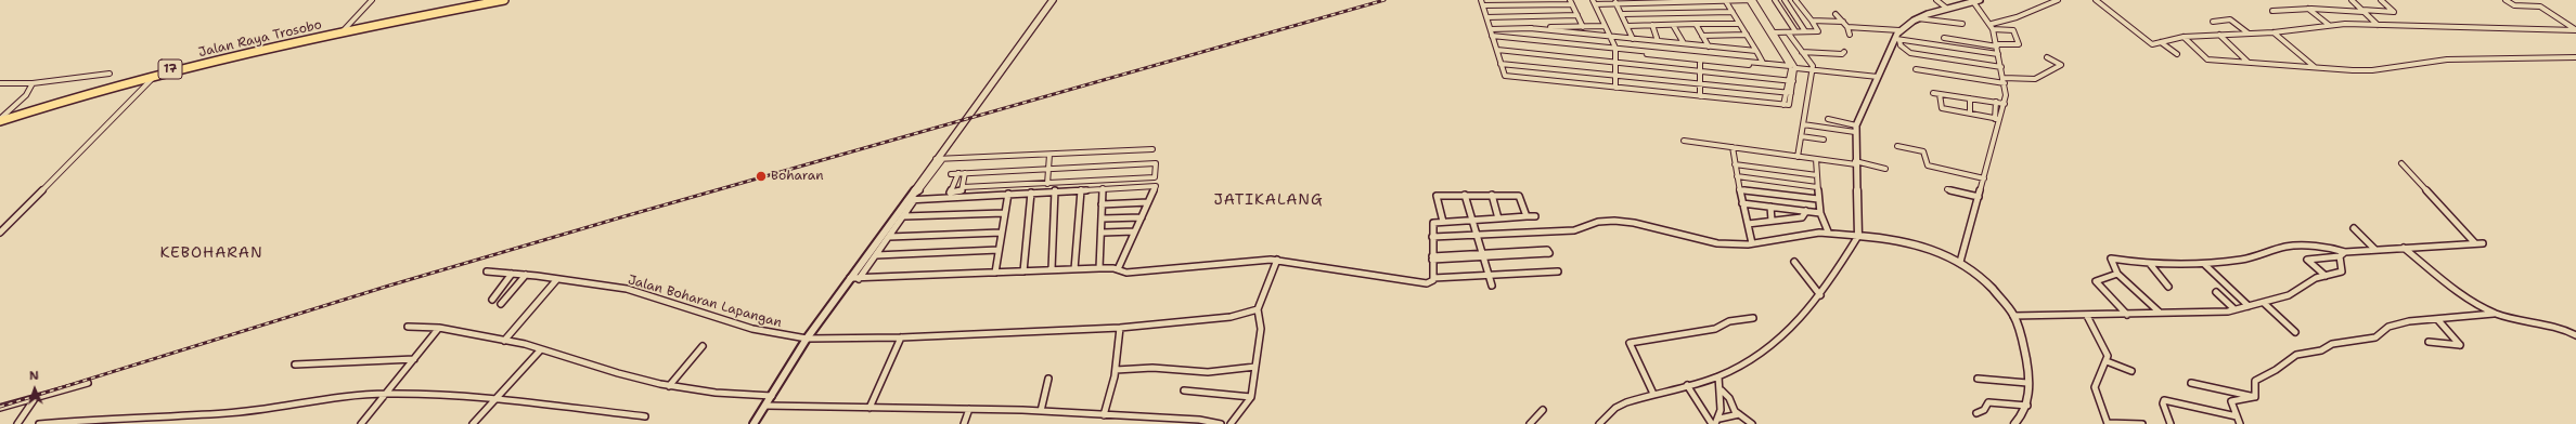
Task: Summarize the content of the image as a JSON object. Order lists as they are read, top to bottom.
{
  "streets": {
    "highway": ["Jalan Raya Trosobo", "17"],
    "street": ["Jalan Boharan Lapangan"]
  },
  "districts": ["JATIKALANG", "KEBOHARAN"],
  "places": ["Boharan"],
  "north": "top"
}
